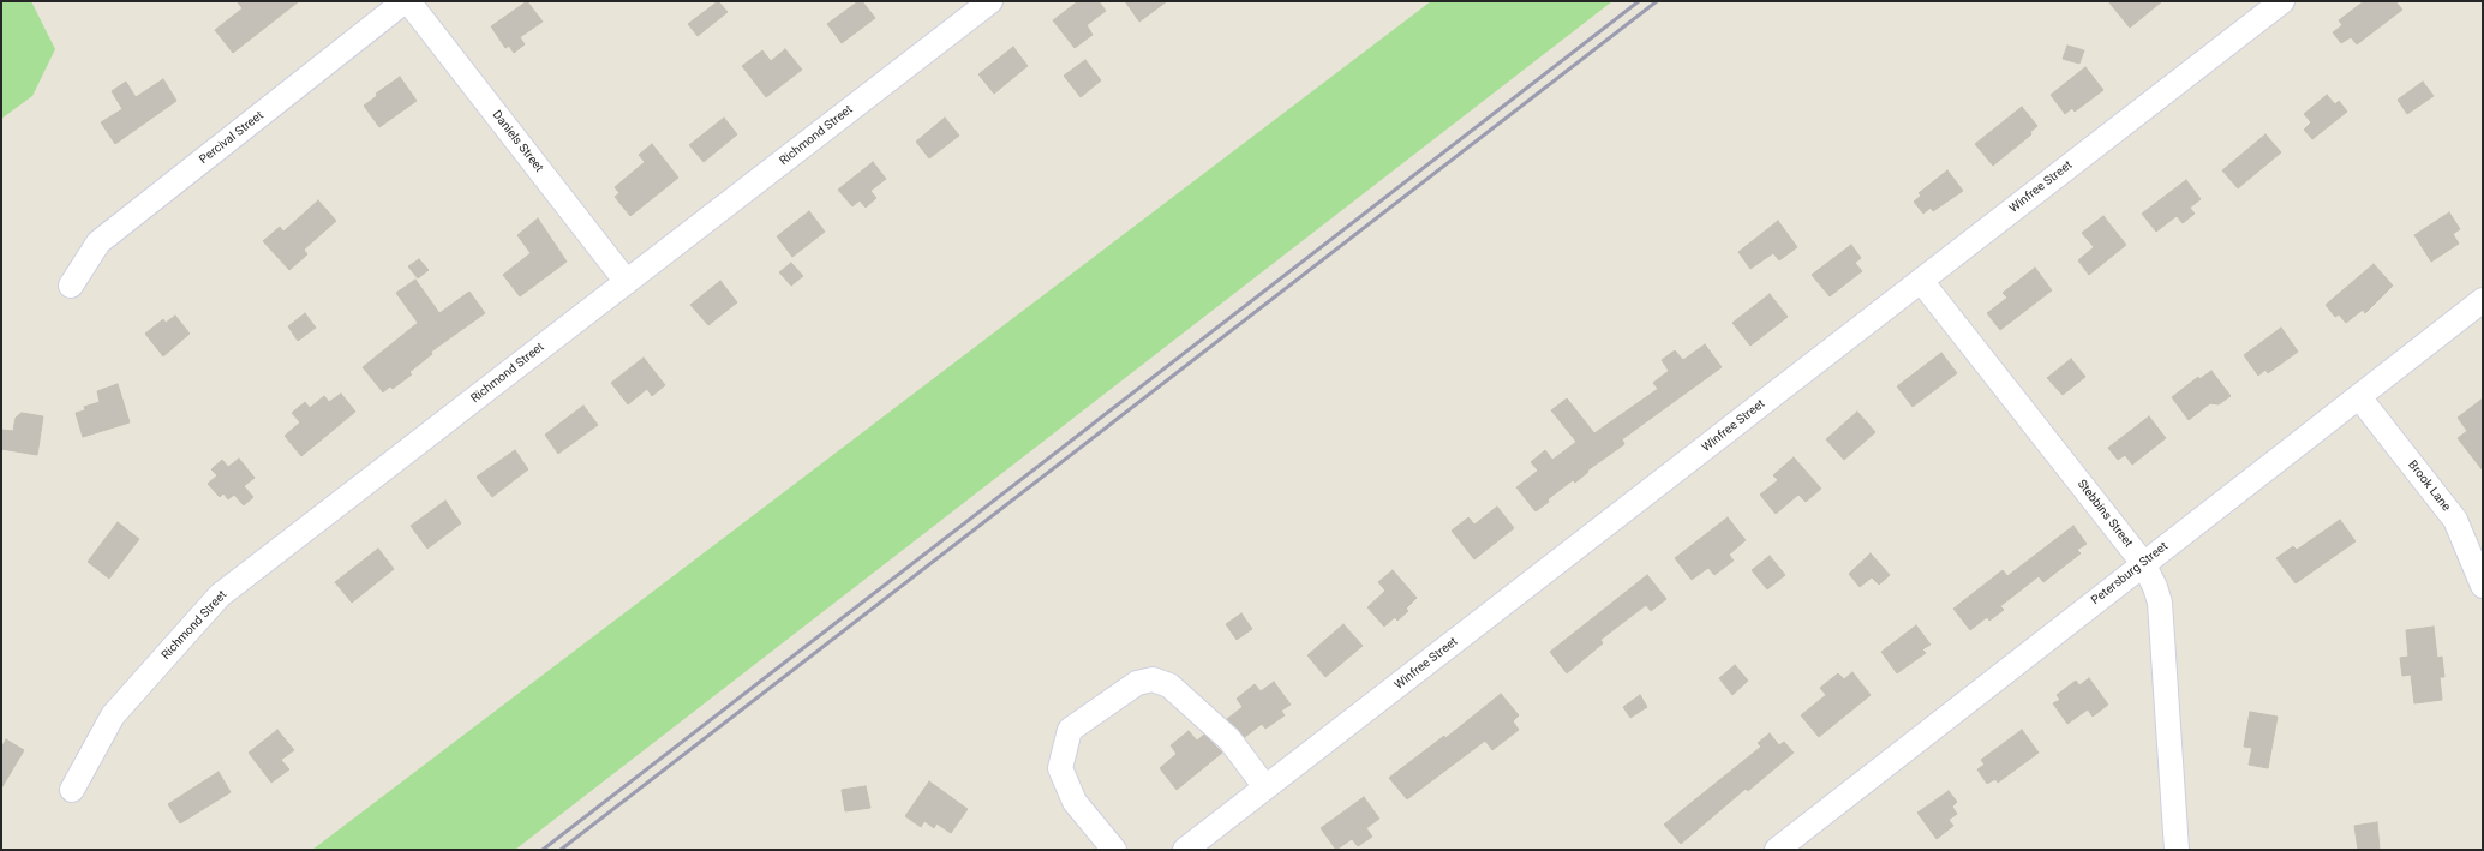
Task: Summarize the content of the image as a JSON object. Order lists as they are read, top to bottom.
{
  "streets": {
    "street": [
      "Richmond Street",
      "Percival Street",
      "Daniels Street",
      "Winfree Street",
      "Brook Lane",
      "Stebbins Street",
      "Petersburg Street"
    ]
  },
  "crossings": [
    ["Richmond Street", "Daniels Street"],
    ["Winfree Street", "Stebbins Street"],
    ["Brook Lane", "Petersburg Street"],
    ["Stebbins Street", "Petersburg Street"]
  ]
}
